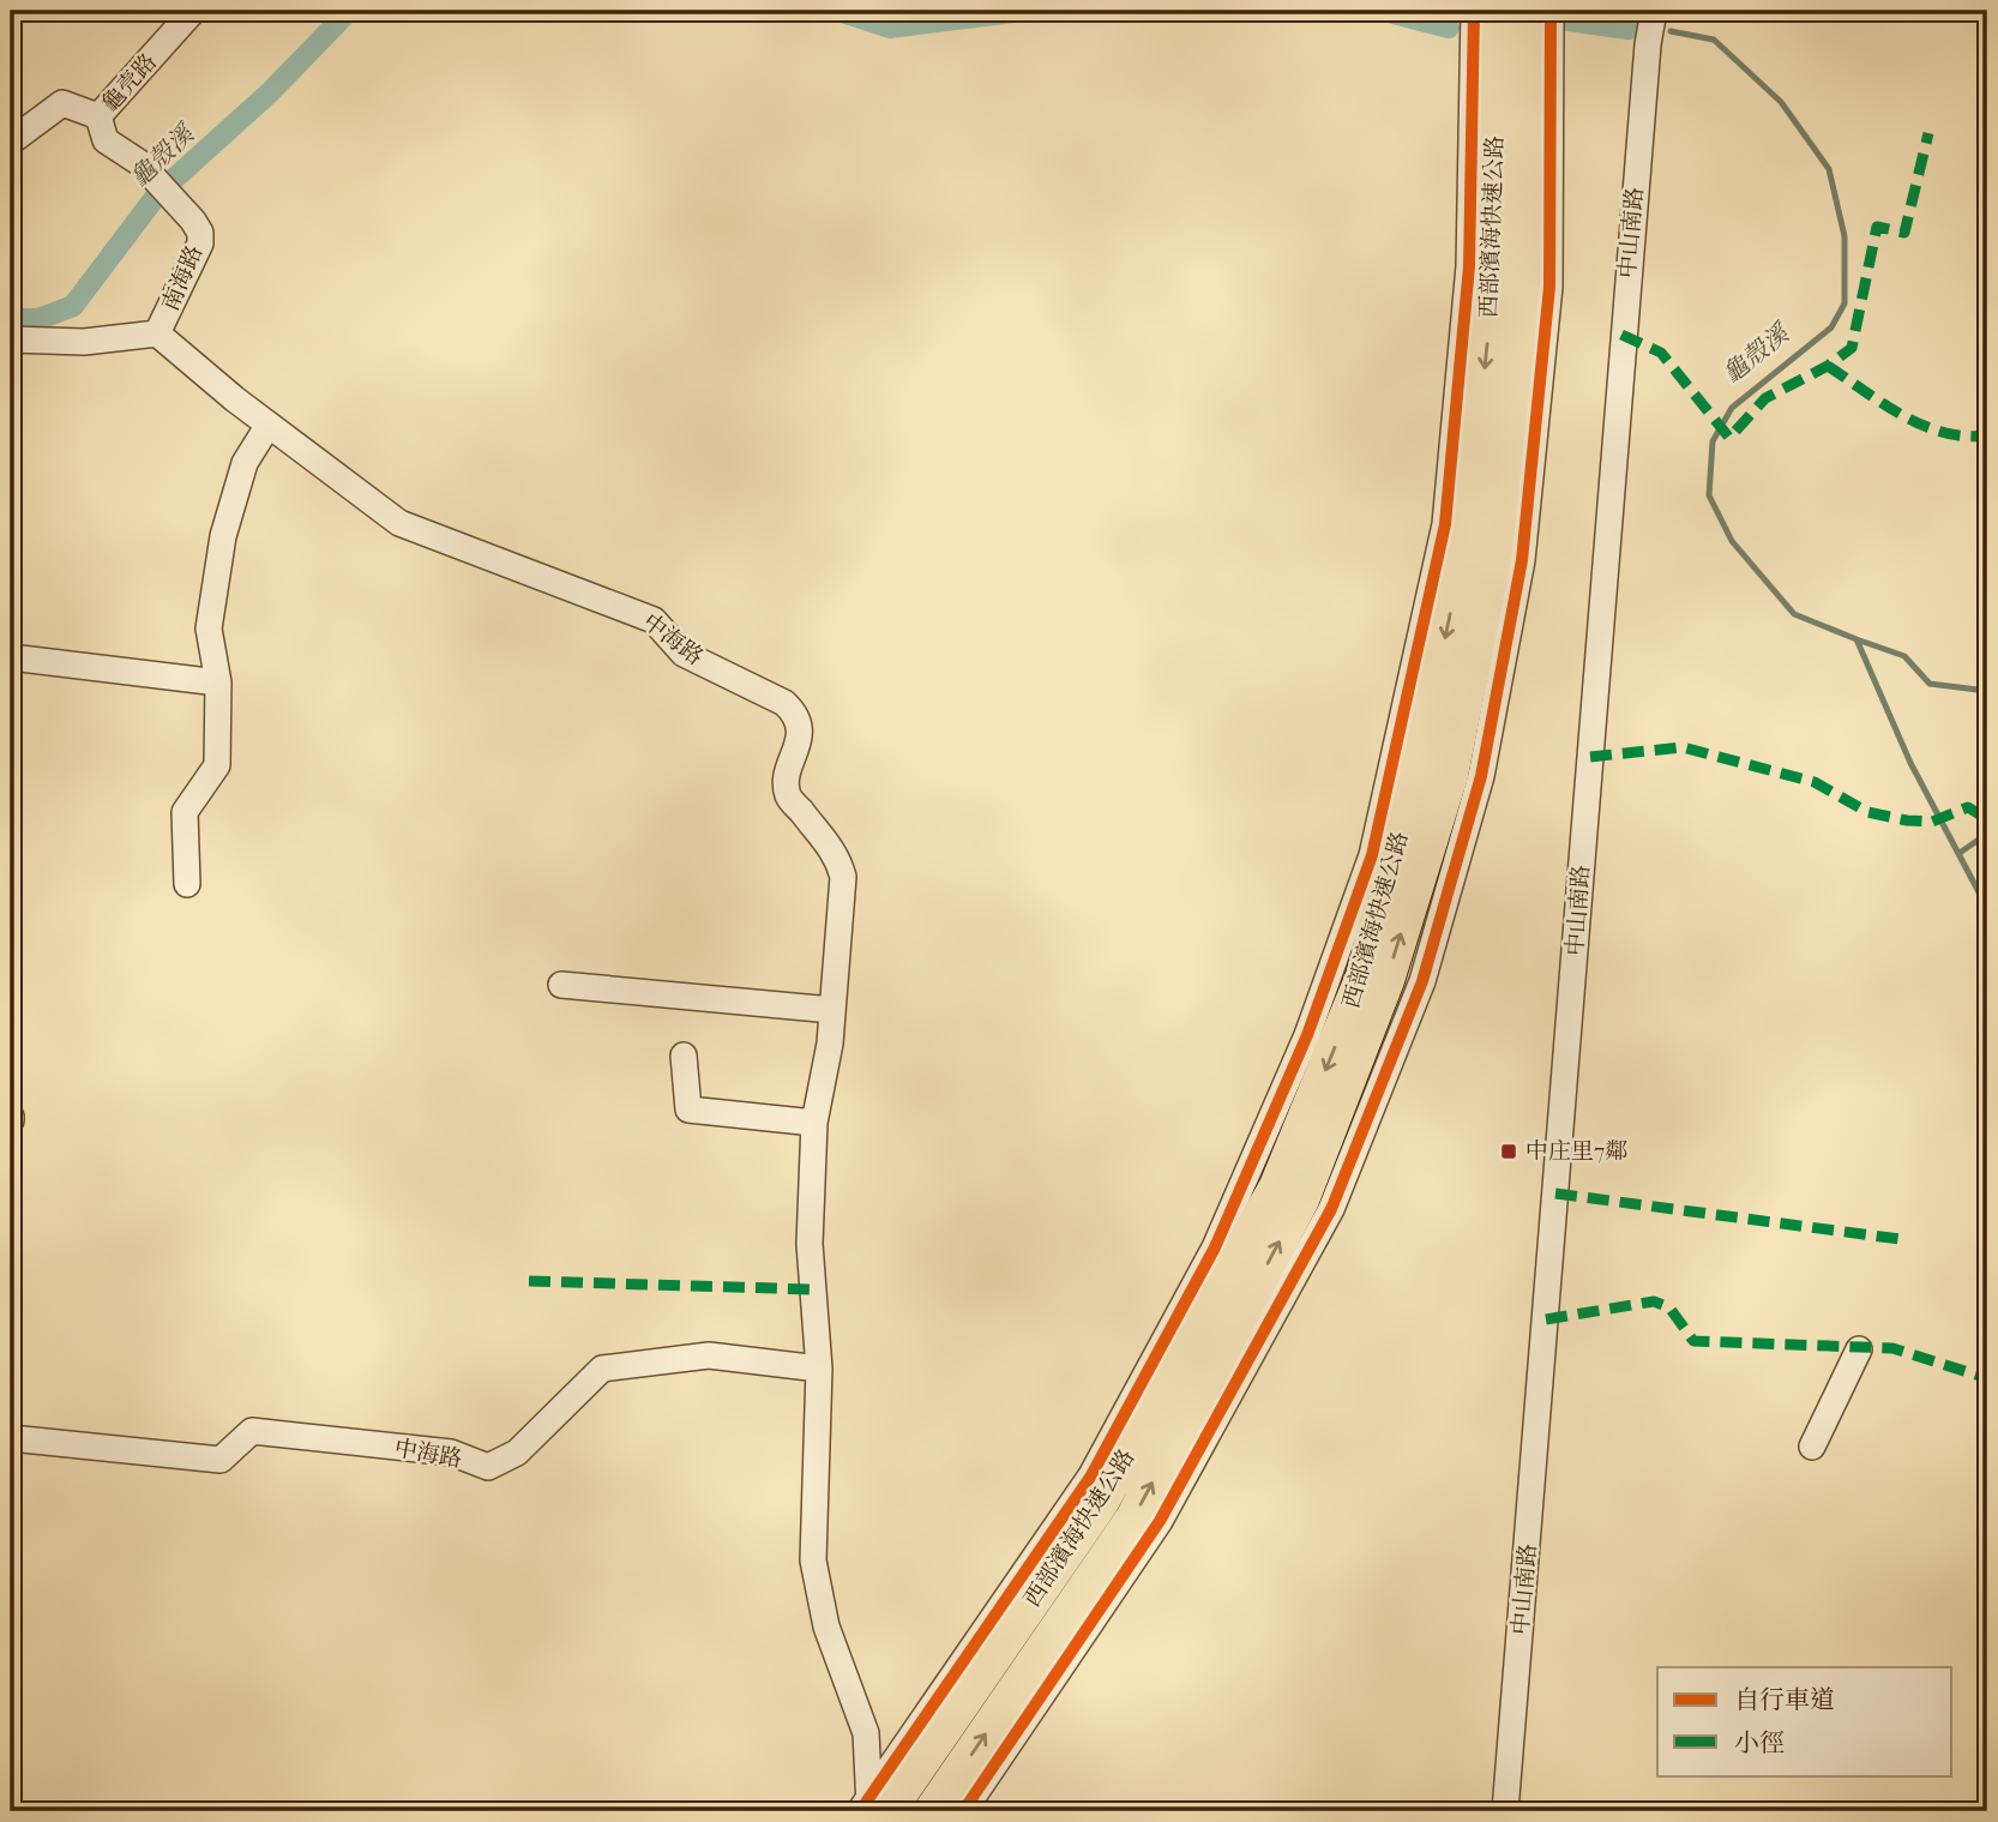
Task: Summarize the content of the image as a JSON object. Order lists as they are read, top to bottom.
{
  "streets": {
    "highway": ["西部濱海快速公路"],
    "street": [
      "龜壳路",
      "中山南路",
      "南海路",
      "中海路"
    ]
  },
  "crossings": [
    ["龜壳路", "南海路"],
    ["西部濱海快速公路", "中海路"],
    ["南海路", "中海路"]
  ],
  "water": ["龜殼溪"],
  "places": {
    "transit": ["中庄里7鄰"]
  },
  "legend": ["自行車道", "小徑"]
}
